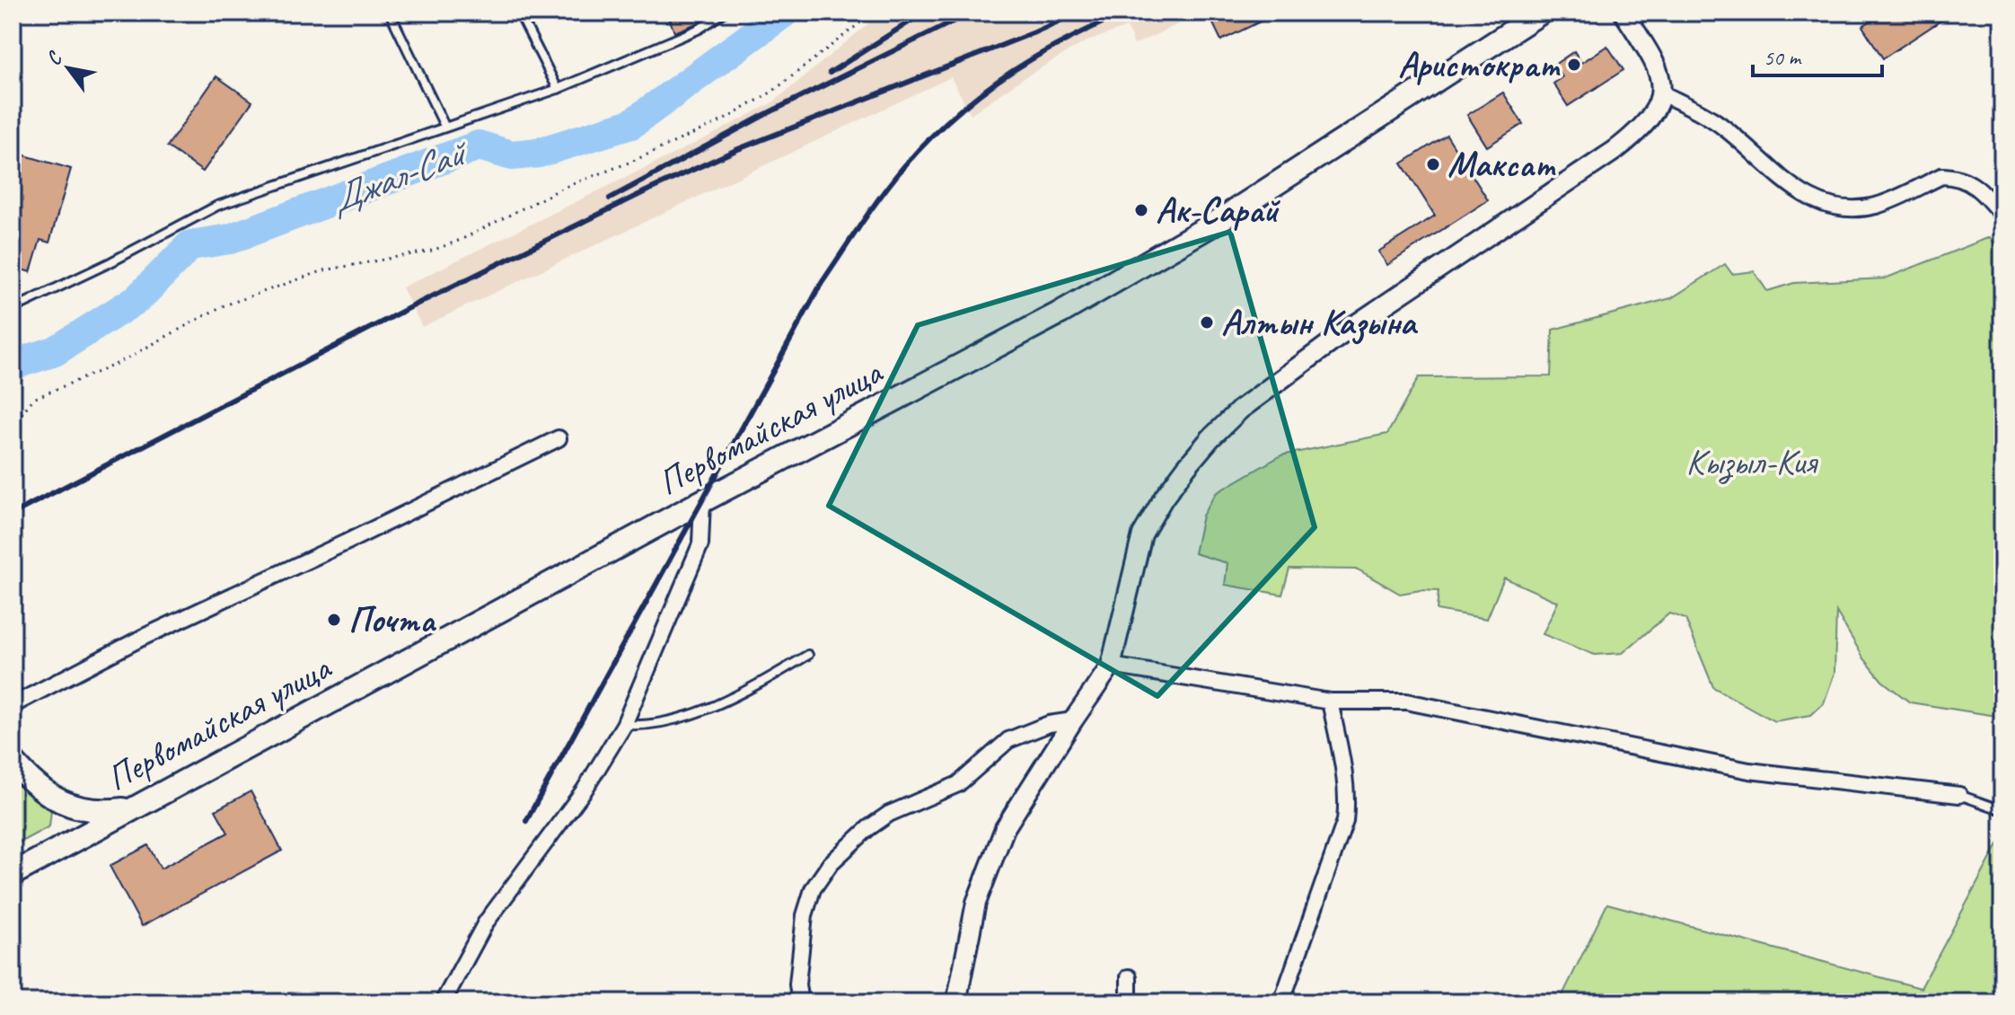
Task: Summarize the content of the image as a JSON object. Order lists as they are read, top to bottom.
{
  "streets": {
    "main road": ["Первомайская улица"]
  },
  "water": ["Джал-Сай"],
  "parks": ["Кызыл-Кия"],
  "places": [
    "Аристократ",
    "Максат",
    "Ак-Сарай",
    "Алтын Казына",
    "Почта"
  ],
  "scale_bar": "50 m",
  "north": "top left"
}
